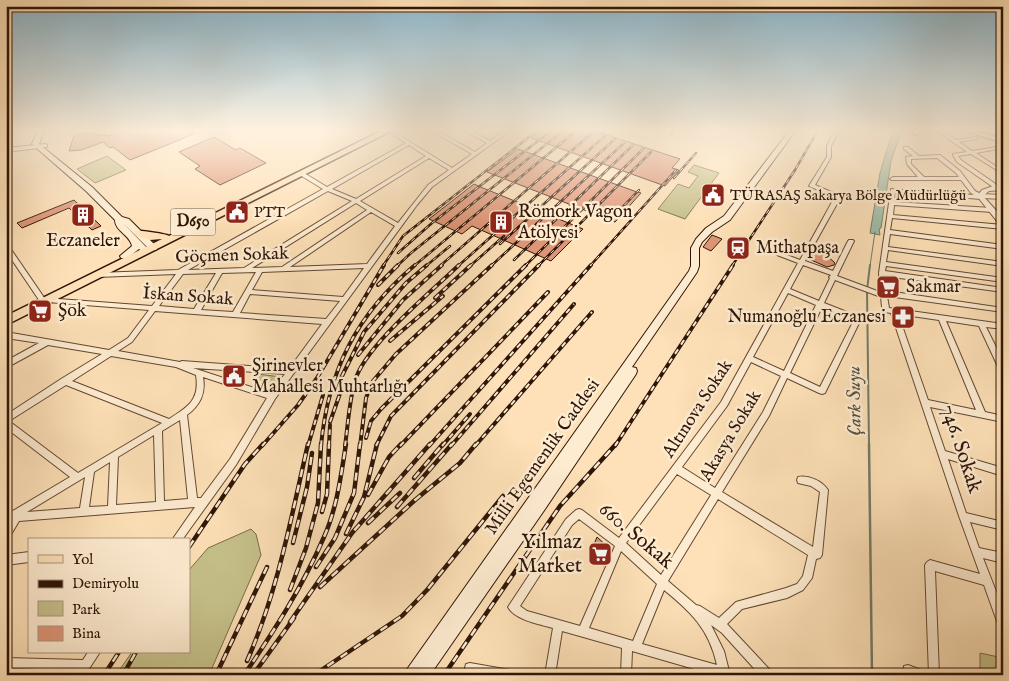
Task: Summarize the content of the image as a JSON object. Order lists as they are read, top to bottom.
{
  "streets": {
    "main road": ["D650", "Milli Egemenlik Caddesi"],
    "street": [
      "Göçmen Sokak",
      "İskan Sokak",
      "Altınova Sokak",
      "Akasya Sokak",
      "746. Sokak",
      "660. Sokak"
    ]
  },
  "crossings": [
    ["D650", "İskan Sokak"],
    ["Altınova Sokak", "660. Sokak"],
    ["Akasya Sokak", "660. Sokak"]
  ],
  "water": ["Çark Suyu"],
  "places": {
    "public building": ["TÜRASAŞ Sakarya Bölge Müdürlüğü", "PTT", "Şirinevler Mahallesi Muhtarlığı"],
    "building": ["Eczaneler", "Römork Vagon Atölyesi"],
    "station": ["Mithatpaşa"],
    "supermarket": ["Sakmar", "Şok", "Yılmaz Market"],
    "pharmacy": ["Numanoğlu Eczanesi"]
  },
  "legend": [
    "Yol",
    "Demiryolu",
    "Park",
    "Bina"
  ]
}
